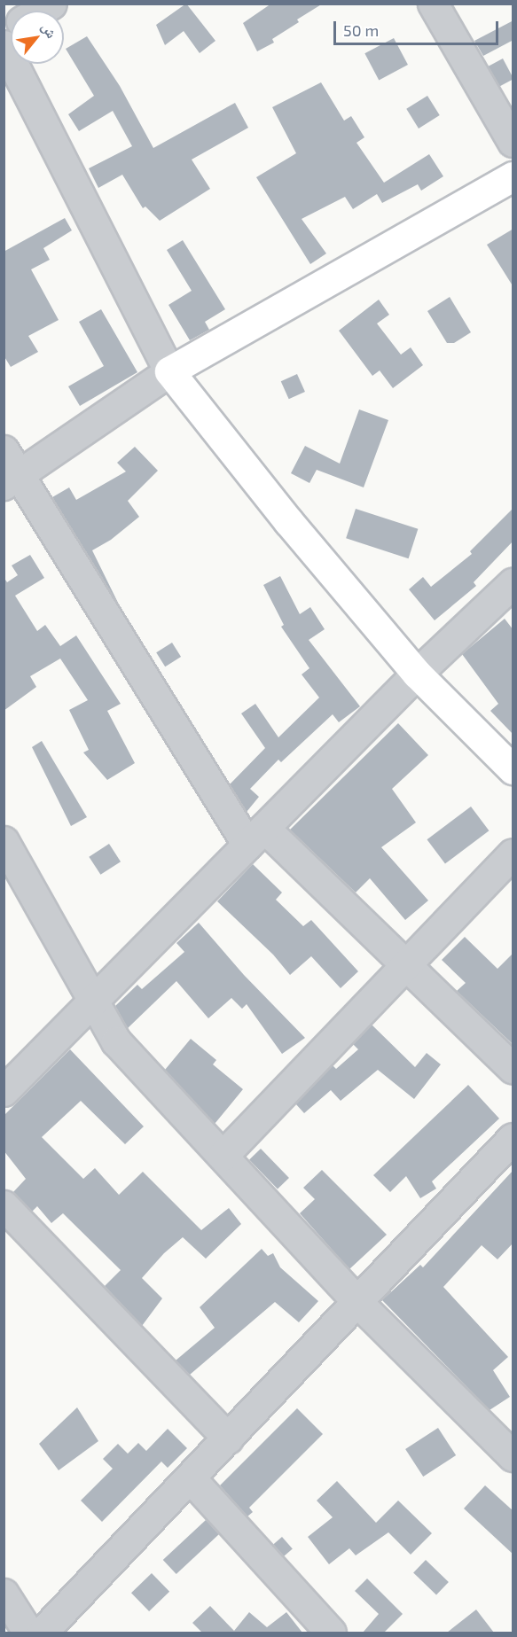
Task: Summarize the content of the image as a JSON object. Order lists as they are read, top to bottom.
{
  "scale_bar": "50 m",
  "north": "top right"
}
